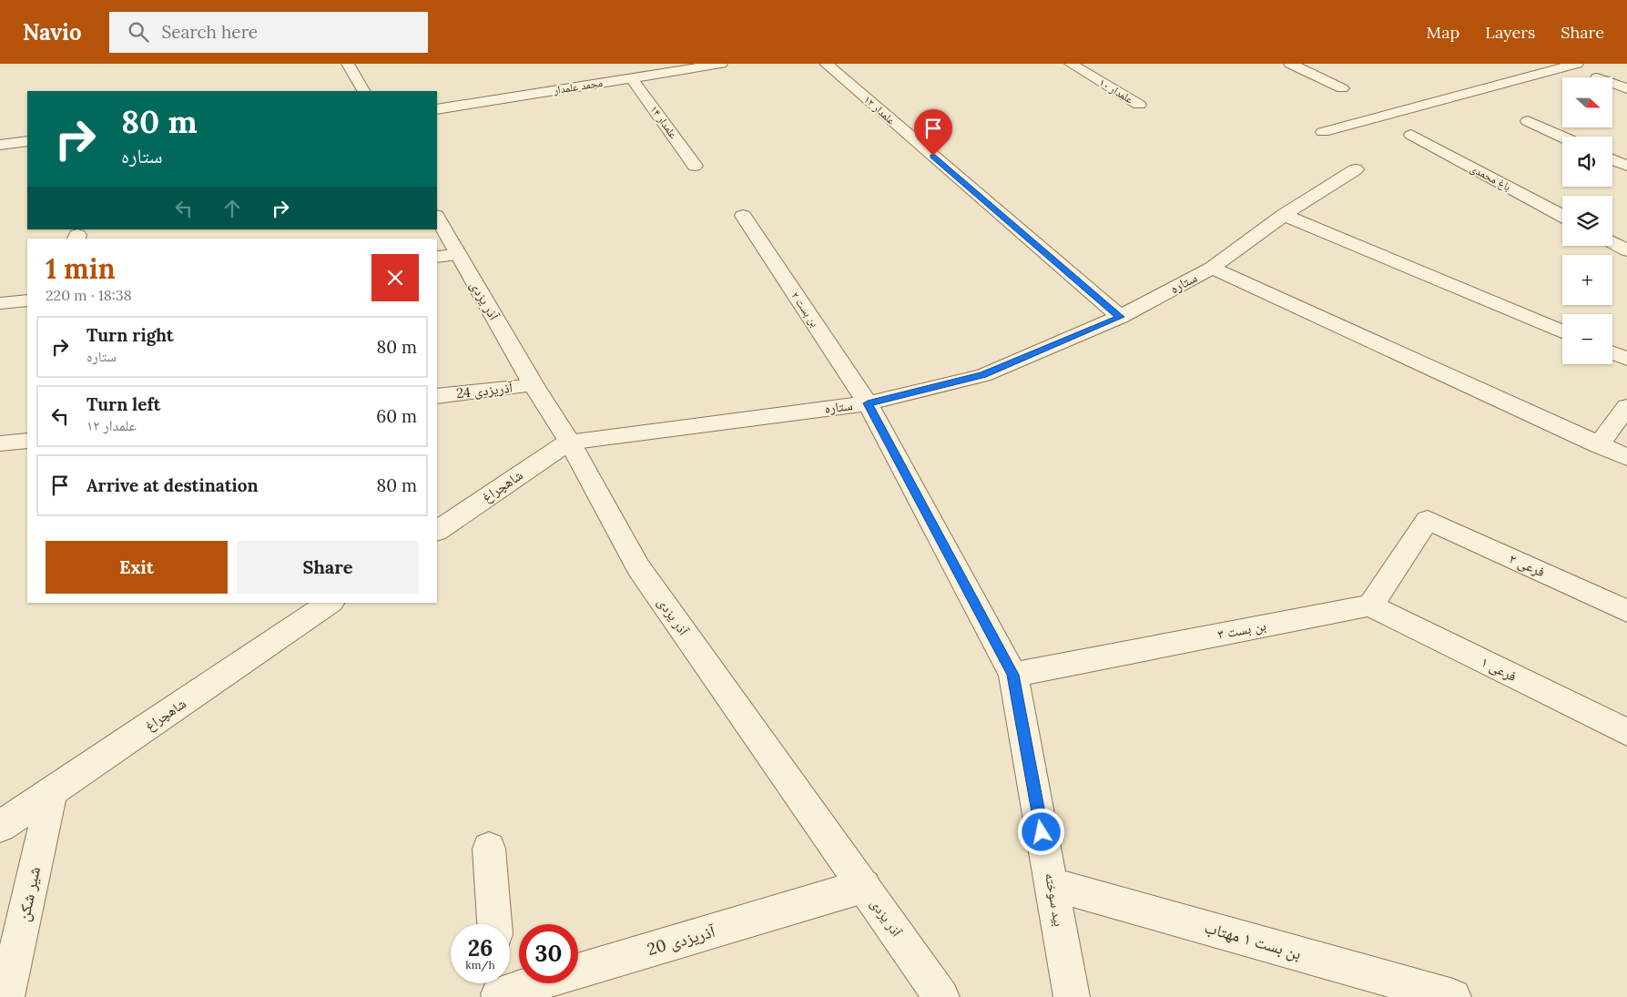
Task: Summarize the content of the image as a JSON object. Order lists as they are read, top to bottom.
{
  "streets": {
    "street": [
      "محمد علمدار",
      "علمدار ۱۰",
      "علمدار ۱۲",
      "علمدار ۱۴",
      "باغ محمدی",
      "ستاره",
      "آذر یزدی",
      "بن بست ۲",
      "آذریزدی 24",
      "شاهچراغ",
      "فرعی ۲",
      "بن بست ۳",
      "فرعی ۱",
      "شیر شکن",
      "بید سوخته",
      "آذریزدی 20",
      "بن بست ۱ مهتاب"
    ]
  },
  "crossings": [
    ["محمد علمدار", "علمدار ۱۴"],
    ["علمدار ۱۲", "ستاره"],
    ["ستاره", "آذر یزدی"],
    ["ستاره", "بن بست ۲"],
    ["ستاره", "شاهچراغ"],
    ["ستاره", "بید سوخته"],
    ["آذر یزدی", "آذریزدی 24"],
    ["آذر یزدی", "شاهچراغ"],
    ["آذر یزدی", "آذریزدی 20"],
    ["بن بست ۲", "بید سوخته"],
    ["شاهچراغ", "شیر شکن"],
    ["فرعی ۲", "بن بست ۳"],
    ["فرعی ۲", "فرعی ۱"],
    ["بن بست ۳", "فرعی ۱"],
    ["بن بست ۳", "بید سوخته"],
    ["بید سوخته", "بن بست ۱ مهتاب"]
  ],
  "north": "right",
  "page": {
    "header": "Navio",
    "search": "Search here",
    "nav": ["Map", "Layers", "Share"],
    "map_buttons": ["+", "−"],
    "turn": ["80 m", "ستاره"],
    "heading": ["1 min", "220 m · 18:38"],
    "list": [
      {
        "name": "Turn right",
        "note": "ستاره",
        "value": "80 m"
      },
      {
        "name": "Turn left",
        "note": "علمدار ۱۲",
        "value": "60 m"
      },
      {
        "name": "Arrive at destination",
        "value": "80 m"
      }
    ],
    "buttons": ["Exit", "Share"],
    "speed": "26 km/h",
    "limit": "30"
  }
}
